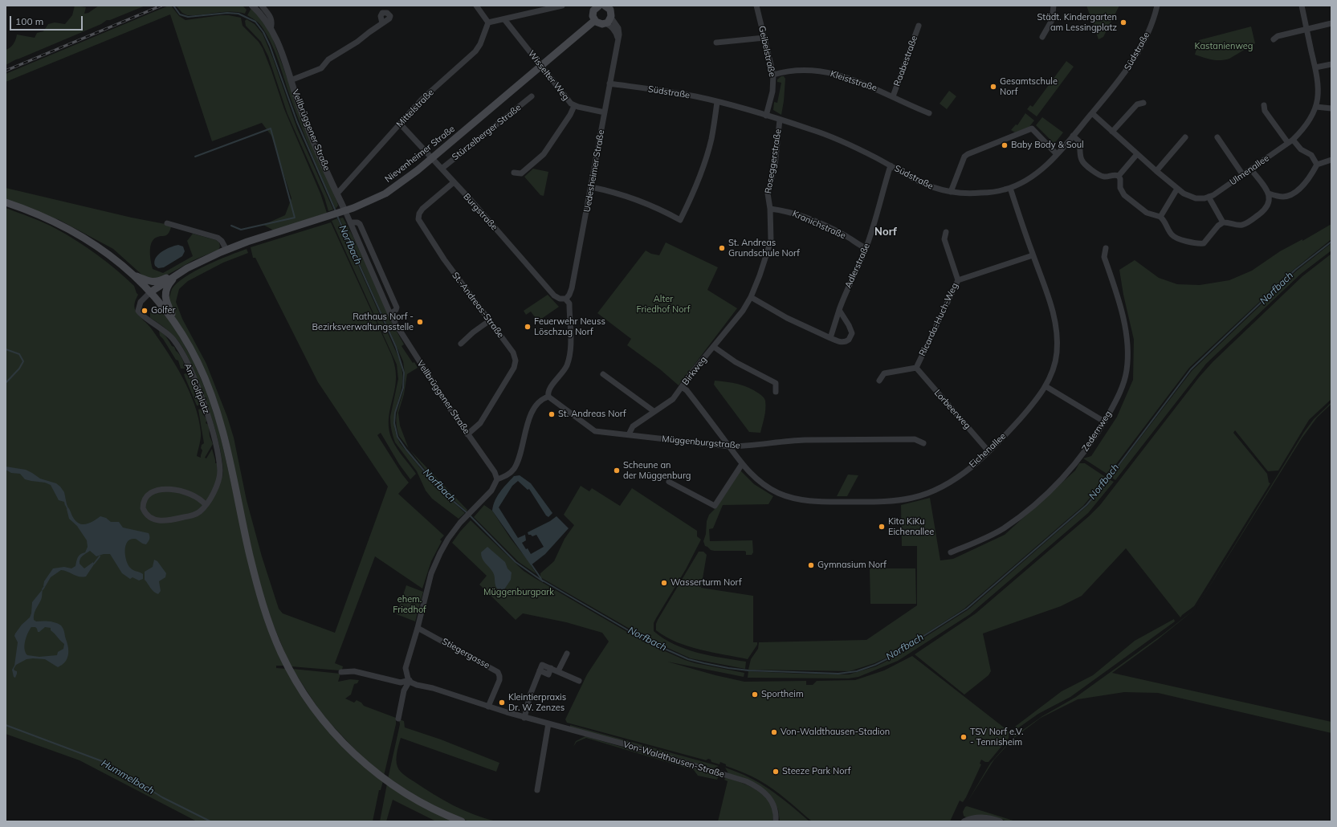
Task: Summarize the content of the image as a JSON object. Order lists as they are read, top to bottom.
{
  "streets": {
    "main road": ["Nievenheimer Straße"],
    "street": [
      "Geibelstraße",
      "Südstraße",
      "Raabestraße",
      "Wisselter Weg",
      "Kleiststraße",
      "Mittelstraße",
      "Vellbrüggener Straße",
      "Stürzelberger Straße",
      "Roseggerstraße",
      "Ulmenallee",
      "Uedesheimer Straße",
      "Burgstraße",
      "Kranichstraße",
      "Adlerstraße",
      "St.-Andreas-Straße",
      "Ricarda-Huch-Weg",
      "Birkweg",
      "Am Golfplatz",
      "Lorbeerweg",
      "Zedernweg",
      "Müggenburgstraße",
      "Eichenallee",
      "Stiegergasse",
      "Von-Waldthausen-Straße"
    ]
  },
  "crossings": [
    ["Geibelstraße", "Südstraße"],
    ["Geibelstraße", "Kleiststraße"],
    ["Südstraße", "Roseggerstraße"],
    ["Südstraße", "Ulmenallee"],
    ["Südstraße", "Uedesheimer Straße"],
    ["Südstraße", "Adlerstraße"],
    ["Südstraße", "Eichenallee"],
    ["Raabestraße", "Kleiststraße"],
    ["Wisselter Weg", "Nievenheimer Straße"],
    ["Wisselter Weg", "Uedesheimer Straße"],
    ["Mittelstraße", "Vellbrüggener Straße"],
    ["Mittelstraße", "Burgstraße"],
    ["Vellbrüggener Straße", "Nievenheimer Straße"],
    ["Vellbrüggener Straße", "St.-Andreas-Straße"],
    ["Stürzelberger Straße", "Burgstraße"],
    ["Nievenheimer Straße", "Burgstraße"],
    ["Roseggerstraße", "Kranichstraße"],
    ["Roseggerstraße", "Birkweg"],
    ["Uedesheimer Straße", "Burgstraße"],
    ["Burgstraße", "St.-Andreas-Straße"],
    ["Kranichstraße", "Adlerstraße"],
    ["Ricarda-Huch-Weg", "Lorbeerweg"],
    ["Birkweg", "Müggenburgstraße"],
    ["Birkweg", "Eichenallee"],
    ["Lorbeerweg", "Eichenallee"],
    ["Müggenburgstraße", "Eichenallee"],
    ["Stiegergasse", "Von-Waldthausen-Straße"]
  ],
  "districts": ["Norf"],
  "water": ["Norfbach", "Hummelbach"],
  "parks": [
    "Kastanienweg",
    "Alter Friedhof Norf",
    "Müggenburgpark",
    "ehem. Friedhof"
  ],
  "places": [
    "Städt. Kindergarten am Lessingplatz",
    "Gesamtschule Norf",
    "Baby Body & Soul",
    "St. Andreas Grundschule Norf",
    "Golfer",
    "Rathaus Norf - Bezirksverwaltungsstelle",
    "Feuerwehr Neuss Löschzug Norf",
    "St. Andreas Norf",
    "Scheune an der Müggenburg",
    "Kita KiKu Eichenallee",
    "Gymnasium Norf",
    "Wasserturm Norf",
    "Sportheim",
    "Kleintierpraxis Dr. W. Zenzes",
    "Von-Waldthausen-Stadion",
    "TSV Norf e.V. - Tennisheim",
    "Steeze Park Norf"
  ],
  "scale_bar": "100 m"
}
